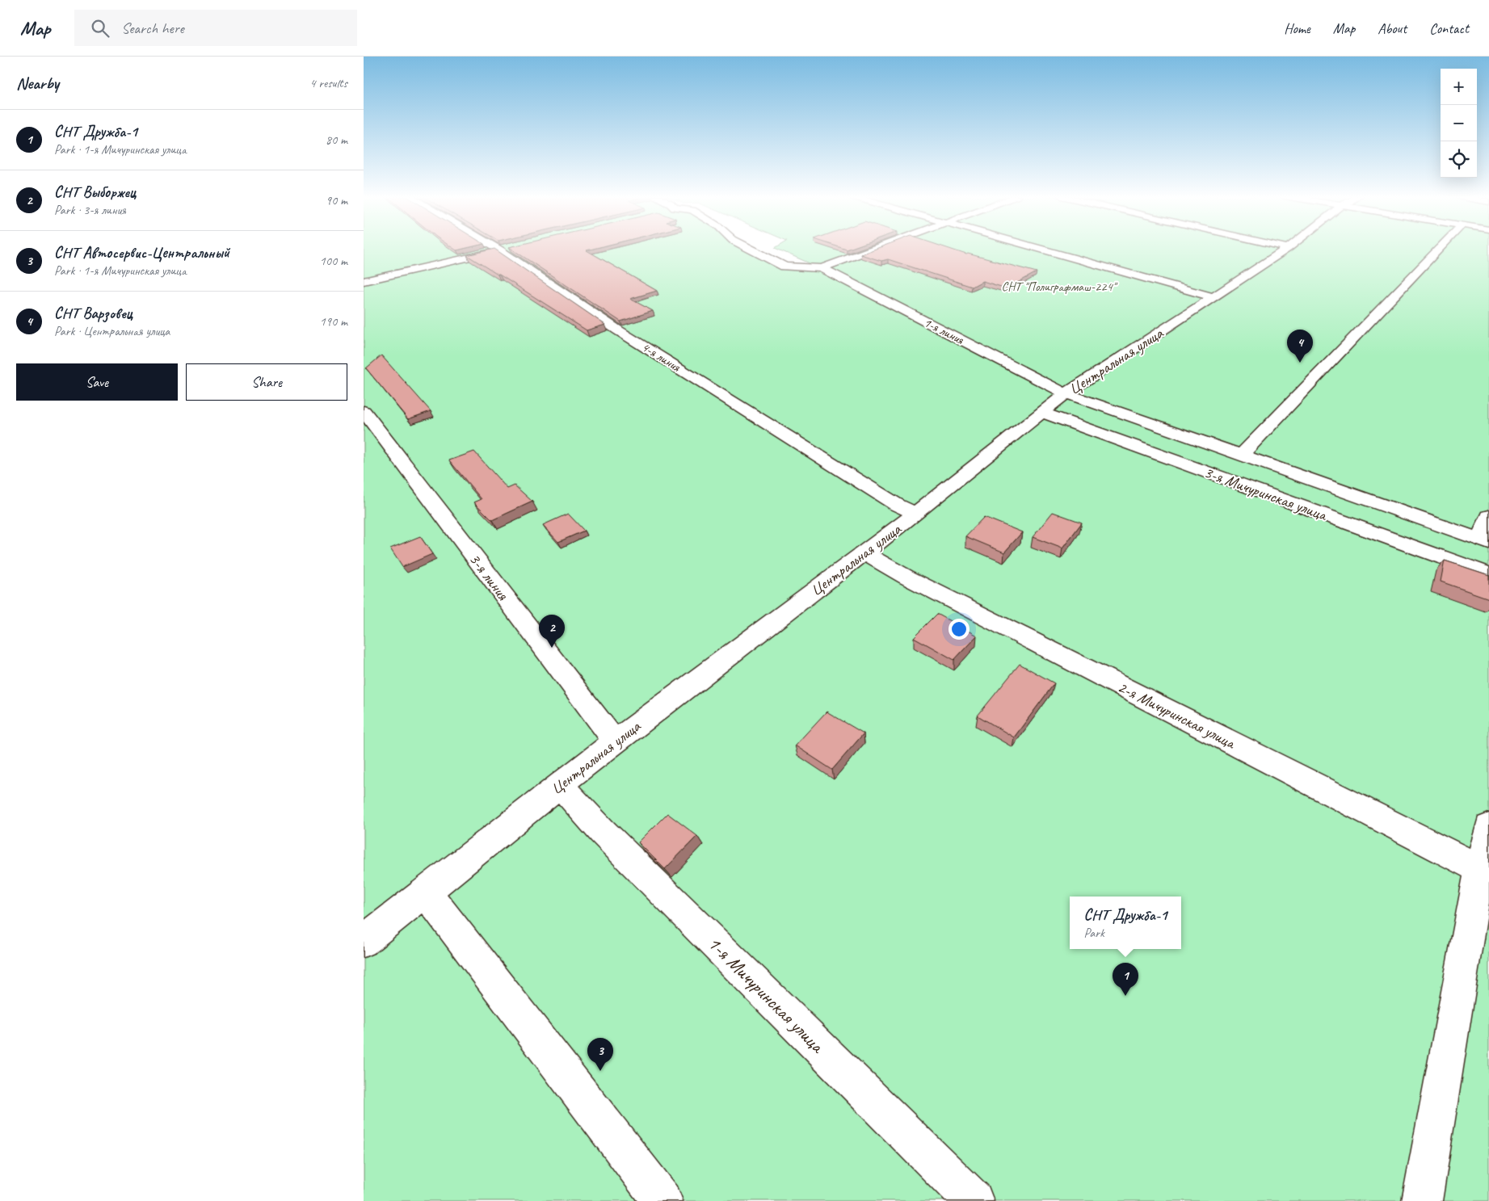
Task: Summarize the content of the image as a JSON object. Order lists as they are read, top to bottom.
{
  "streets": {
    "street": [
      "1-я линия",
      "4-я линия",
      "Центральная улица",
      "3-я Мичуринская улица",
      "3-я линия",
      "2-я Мичуринская улица",
      "1-я Мичуринская улица"
    ]
  },
  "crossings": [
    ["1-я линия", "Центральная улица"],
    ["4-я линия", "Центральная улица"],
    ["Центральная улица", "3-я Мичуринская улица"],
    ["Центральная улица", "3-я линия"],
    ["Центральная улица", "2-я Мичуринская улица"],
    ["Центральная улица", "1-я Мичуринская улица"]
  ],
  "parks": ["СНТ \"Полиграфмаш-224\""],
  "page": {
    "header": "Map",
    "search": "Search here",
    "nav": [
      "Home",
      "Map",
      "About",
      "Contact"
    ],
    "heading": ["Nearby", "4 results"],
    "map_buttons": ["+", "−"],
    "list": [
      {
        "mark": "1",
        "name": "СНТ Дружба-1",
        "note": "Park · 1-я Мичуринская улица",
        "value": "80 m"
      },
      {
        "mark": "2",
        "name": "СНТ Выборжец",
        "note": "Park · 3-я линия",
        "value": "90 m"
      },
      {
        "mark": "3",
        "name": "СНТ Автосервис-Центральный",
        "note": "Park · 1-я Мичуринская улица",
        "value": "100 m"
      },
      {
        "mark": "4",
        "name": "СНТ Варзовец",
        "note": "Park · Центральная улица",
        "value": "190 m"
      }
    ],
    "pins": [
      "4",
      "2",
      "1",
      "3"
    ],
    "buttons": ["Save", "Share"],
    "popup": ["СНТ Дружба-1", "Park"]
  }
}
